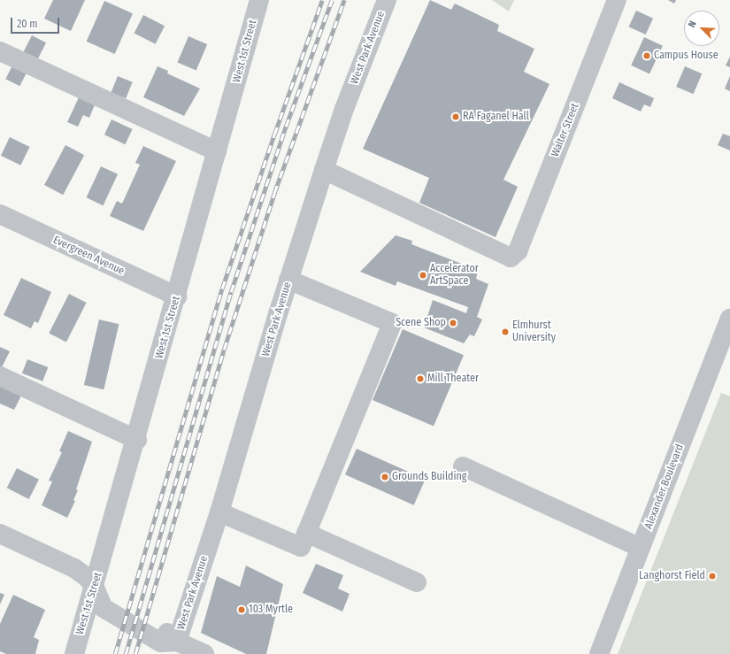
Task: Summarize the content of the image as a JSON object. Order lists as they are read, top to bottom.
{
  "streets": {
    "street": [
      "West Park Avenue",
      "West 1st Street",
      "Walter Street",
      "Evergreen Avenue",
      "Alexander Boulevard"
    ]
  },
  "crossings": [
    ["West Park Avenue", "Walter Street"],
    ["West 1st Street", "Evergreen Avenue"]
  ],
  "places": [
    "Campus House",
    "RA Faganel Hall",
    "Accelerator ArtSpace",
    "Scene Shop",
    "Elmhurst University",
    "Mill Theater",
    "Grounds Building",
    "Langhorst Field",
    "103 Myrtle"
  ],
  "scale_bar": "20 m",
  "north": "top left"
}
